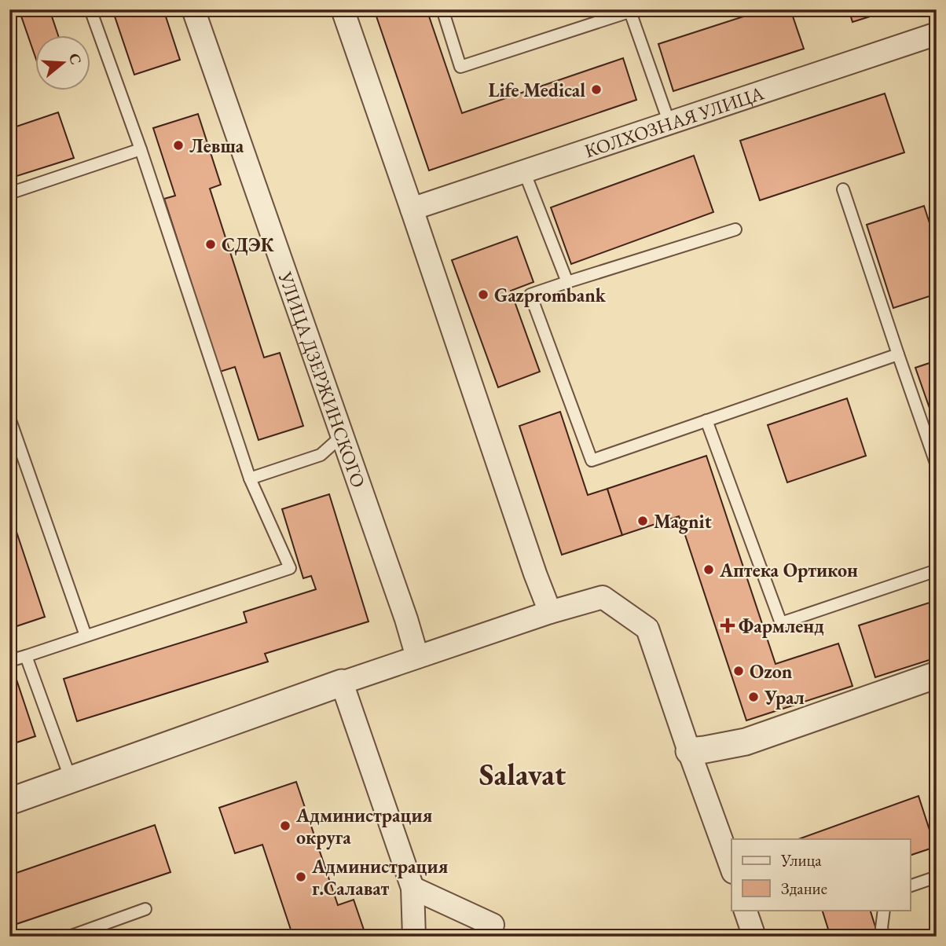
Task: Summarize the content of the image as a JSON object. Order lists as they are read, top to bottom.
{
  "streets": {
    "street": ["КОЛХОЗНАЯ УЛИЦА", "УЛИЦА ДЗЕРЖИНСКОГО"]
  },
  "districts": ["Salavat"],
  "places": {
    "other": [
      "Life Medical",
      "Левша",
      "СДЭК",
      "Gazprombank",
      "Magnit",
      "Аптека Ортикон",
      "Ozon",
      "Урал",
      "Администрация округа",
      "Администрация г.Салават"
    ],
    "health": ["Фармленд"]
  },
  "legend": ["Улица", "Здание"],
  "north": "right"
}
